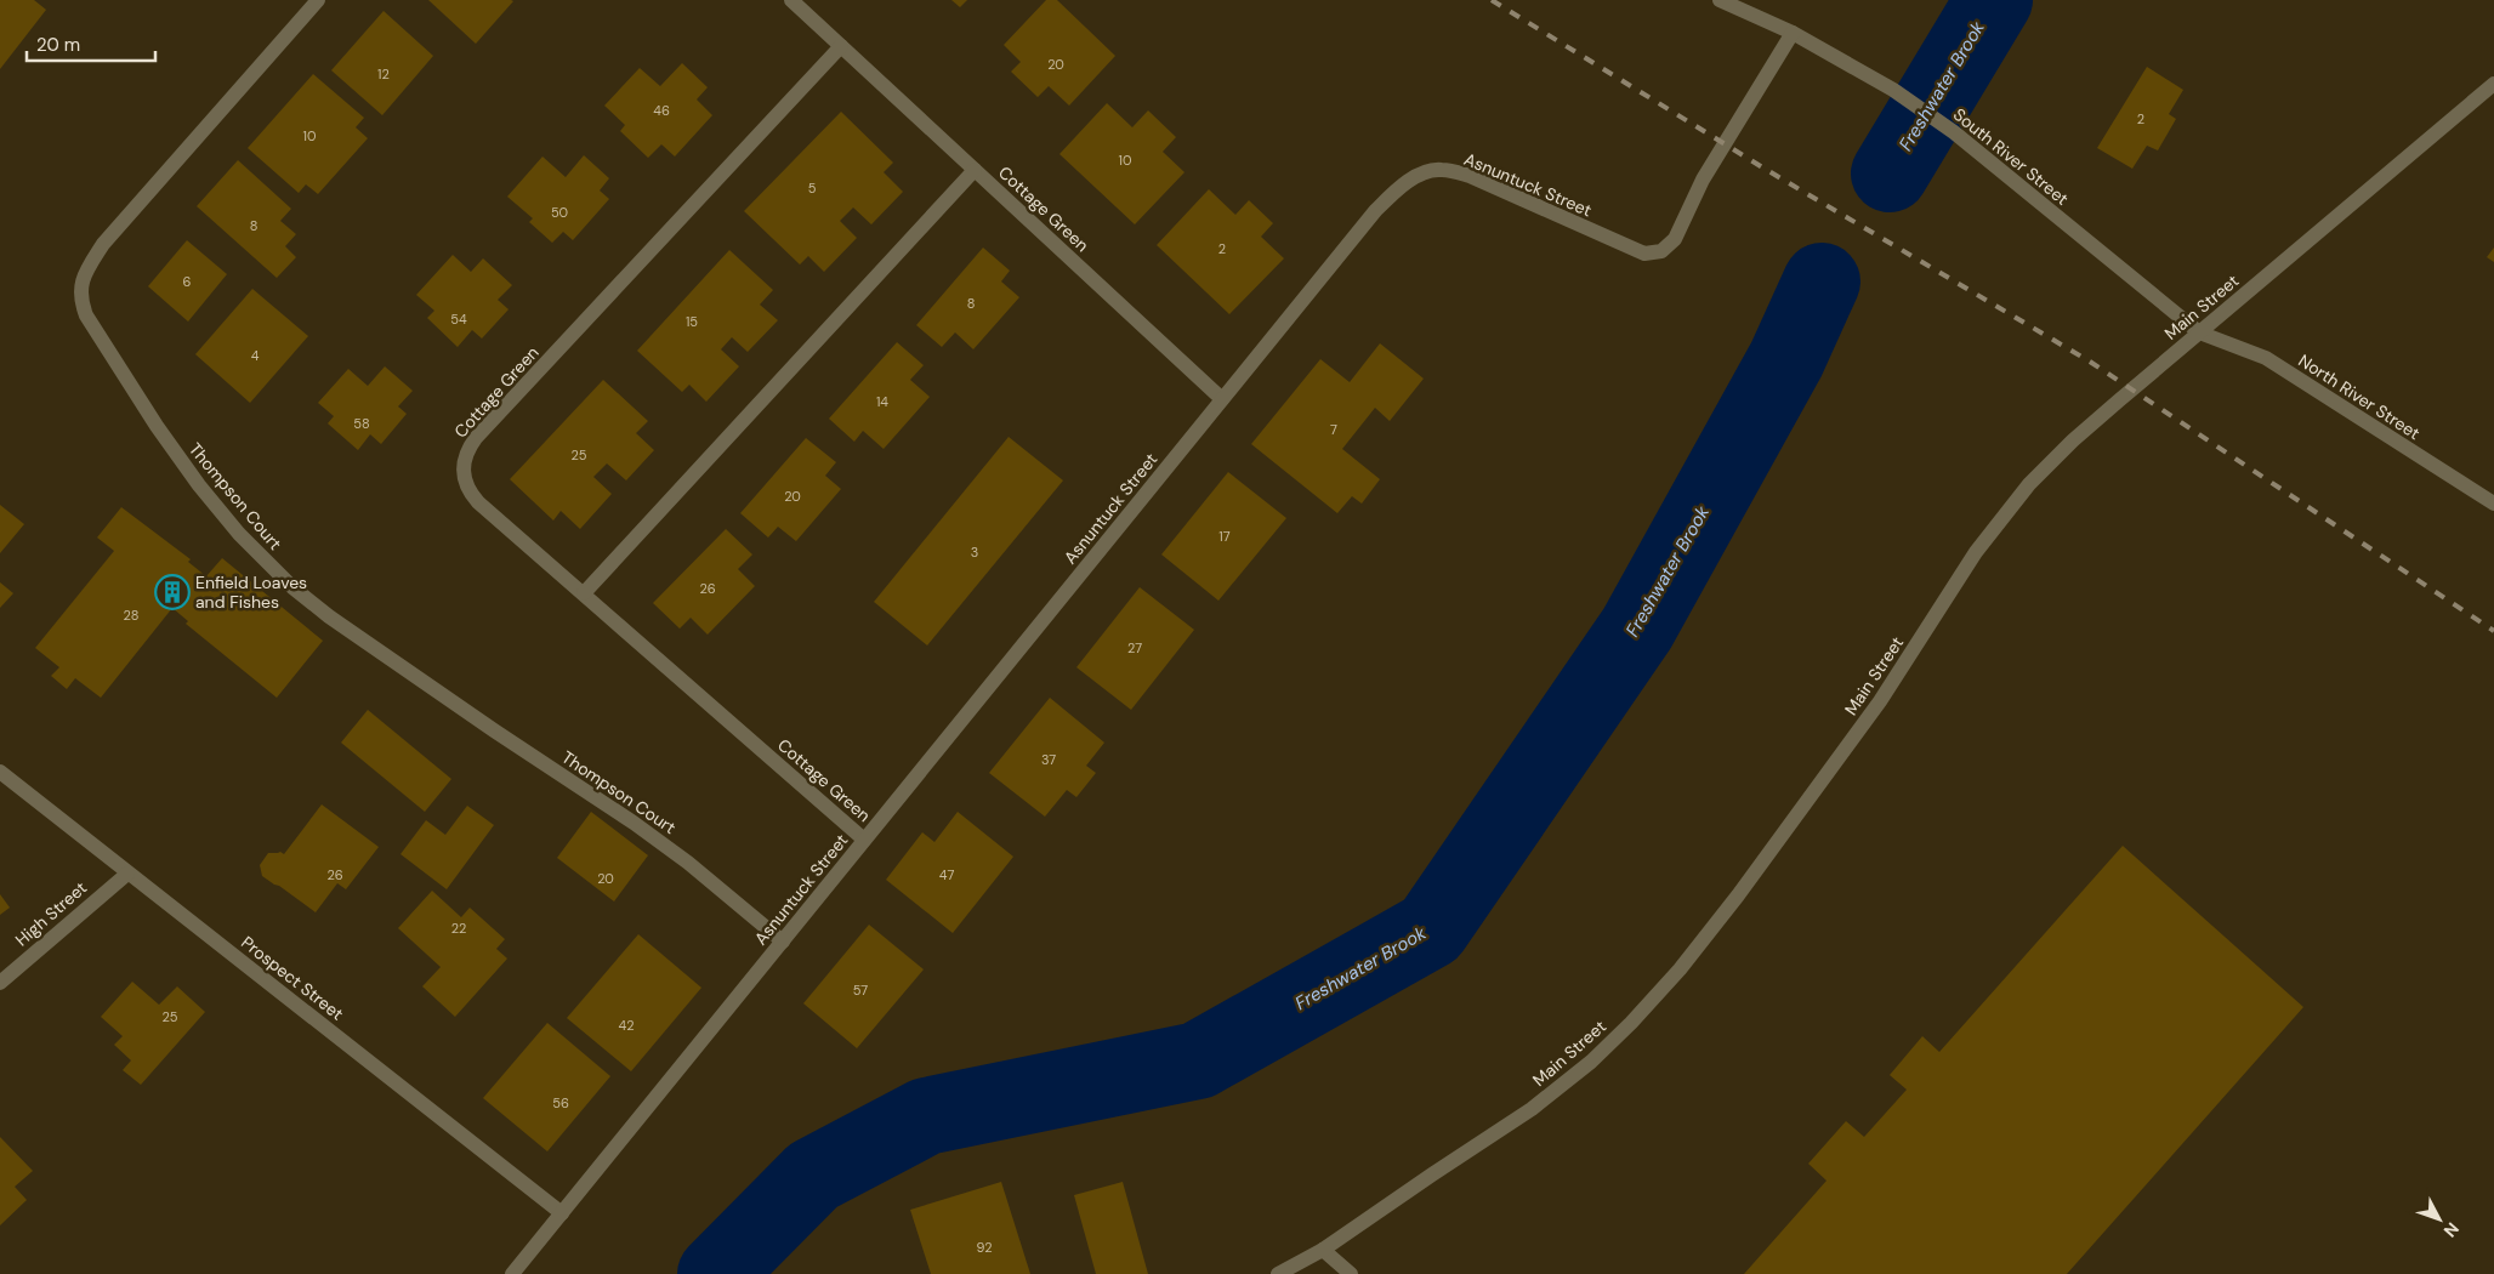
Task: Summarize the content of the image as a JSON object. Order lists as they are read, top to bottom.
{
  "streets": {
    "street": [
      "South River Street",
      "Asnuntuck Street",
      "Cottage Green",
      "Main Street",
      "North River Street",
      "Thompson Court",
      "High Street",
      "Prospect Street"
    ]
  },
  "crossings": [
    ["South River Street", "Asnuntuck Street"],
    ["South River Street", "Main Street"],
    ["South River Street", "North River Street"],
    ["Asnuntuck Street", "Cottage Green"],
    ["Asnuntuck Street", "Thompson Court"],
    ["Asnuntuck Street", "Prospect Street"],
    ["Main Street", "North River Street"],
    ["High Street", "Prospect Street"]
  ],
  "water": ["Freshwater Brook"],
  "places": {
    "building": ["Enfield Loaves and Fishes"]
  },
  "house_numbers": [
    "20",
    "12",
    "46",
    "2",
    "10",
    "10",
    "5",
    "50",
    "8",
    "2",
    "6",
    "8",
    "54",
    "15",
    "4",
    "14",
    "58",
    "7",
    "25",
    "20",
    "17",
    "3",
    "26",
    "28",
    "27",
    "37",
    "26",
    "47",
    "20",
    "22",
    "57",
    "25",
    "42",
    "56",
    "92"
  ],
  "scale_bar": "20 m",
  "north": "bottom right"
}
